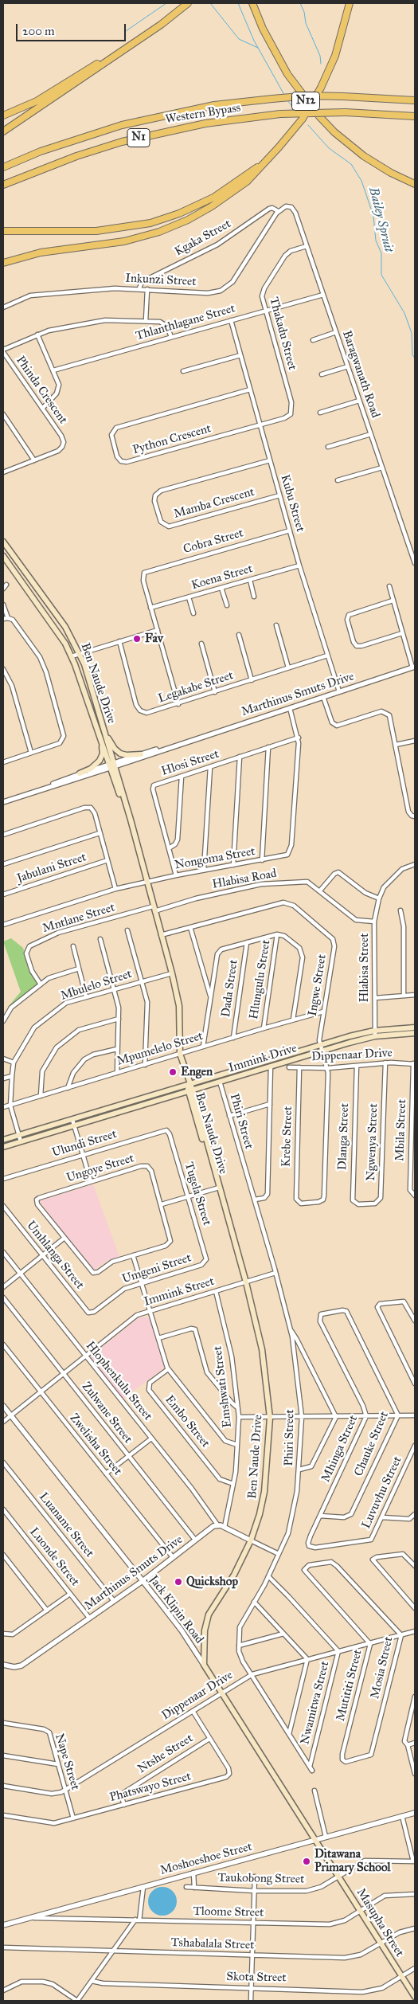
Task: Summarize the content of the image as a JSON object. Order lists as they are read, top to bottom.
{
  "streets": {
    "highway": ["N12", "Western Bypass", "N1"],
    "main road": [
      "Ben Naude Drive",
      "Immink Drive",
      "Jack Klipin Road",
      "Masupha Street"
    ],
    "street": [
      "Kgaka Street",
      "Inkunzi Street",
      "Thlanthlagane Street",
      "Thakadu Street",
      "Baragwanath Road",
      "Phinda Crescent",
      "Python Crescent",
      "Mamba Crescent",
      "Kubu Street",
      "Cobra Street",
      "Koena Street",
      "Legakabe Street",
      "Marthinus Smuts Drive",
      "Hlosi Street",
      "Nongoma Street",
      "Jabulani Street",
      "Hlabisa Road",
      "Mntlane Street",
      "Hlabisa Street",
      "Hlungulu Street",
      "Mbulelo Street",
      "Ingwe Street",
      "Dada Street",
      "Mpumelelo Street",
      "Dippenaar Drive",
      "Phiri Street",
      "Mbila Street",
      "Krebe Street",
      "Dlanga Street",
      "Ngwenya Street",
      "Ulundi Street",
      "Ungoye Street",
      "Tugela Street",
      "Umhlanga Street",
      "Umgeni Street",
      "Immink Street",
      "Hlophenkulu Street",
      "Emshwati Street",
      "Zulwane Street",
      "Embo Street",
      "Chauke Street",
      "Zwelisha Street",
      "Mhinga Street",
      "Luvuvhu Street",
      "Luaname Street",
      "Luonde Street",
      "Mosia Street",
      "Mutititi Street",
      "Nwamitwa Street",
      "Ntshe Street",
      "Nape Street",
      "Phatswayo Street",
      "Moshoeshoe Street",
      "Taukobong Street",
      "Tloome Street",
      "Tshabalala Street",
      "Skota Street"
    ]
  },
  "crossings": [
    ["Kgaka Street", "Inkunzi Street"],
    ["Kgaka Street", "Baragwanath Road"],
    ["Inkunzi Street", "Baragwanath Road"],
    ["Thlanthlagane Street", "Thakadu Street"],
    ["Thlanthlagane Street", "Baragwanath Road"],
    ["Thlanthlagane Street", "Kubu Street"],
    ["Thakadu Street", "Baragwanath Road"],
    ["Thakadu Street", "Python Crescent"],
    ["Thakadu Street", "Kubu Street"],
    ["Python Crescent", "Kubu Street"],
    ["Mamba Crescent", "Kubu Street"],
    ["Kubu Street", "Cobra Street"],
    ["Kubu Street", "Koena Street"],
    ["Kubu Street", "Legakabe Street"],
    ["Kubu Street", "Marthinus Smuts Drive"],
    ["Cobra Street", "Koena Street"],
    ["Ben Naude Drive", "Marthinus Smuts Drive"],
    ["Ben Naude Drive", "Nongoma Street"],
    ["Ben Naude Drive", "Hlabisa Road"],
    ["Ben Naude Drive", "Mntlane Street"],
    ["Ben Naude Drive", "Mbulelo Street"],
    ["Ben Naude Drive", "Ingwe Street"],
    ["Ben Naude Drive", "Mpumelelo Street"],
    ["Ben Naude Drive", "Immink Drive"],
    ["Ben Naude Drive", "Immink Street"],
    ["Ben Naude Drive", "Jack Klipin Road"],
    ["Marthinus Smuts Drive", "Nongoma Street"],
    ["Marthinus Smuts Drive", "Hlophenkulu Street"],
    ["Marthinus Smuts Drive", "Zulwane Street"],
    ["Marthinus Smuts Drive", "Zwelisha Street"],
    ["Marthinus Smuts Drive", "Luaname Street"],
    ["Marthinus Smuts Drive", "Luonde Street"],
    ["Marthinus Smuts Drive", "Jack Klipin Road"],
    ["Hlosi Street", "Nongoma Street"],
    ["Hlabisa Road", "Mntlane Street"],
    ["Hlabisa Road", "Hlabisa Street"],
    ["Hlabisa Street", "Immink Drive"],
    ["Hlungulu Street", "Mpumelelo Street"],
    ["Mbulelo Street", "Mpumelelo Street"],
    ["Mbulelo Street", "Immink Drive"],
    ["Ingwe Street", "Mpumelelo Street"],
    ["Ingwe Street", "Dippenaar Drive"],
    ["Ingwe Street", "Immink Drive"],
    ["Ingwe Street", "Krebe Street"],
    ["Dada Street", "Mpumelelo Street"],
    ["Dippenaar Drive", "Phiri Street"],
    ["Dippenaar Drive", "Mbila Street"],
    ["Dippenaar Drive", "Krebe Street"],
    ["Dippenaar Drive", "Dlanga Street"],
    ["Dippenaar Drive", "Ngwenya Street"],
    ["Dippenaar Drive", "Jack Klipin Road"],
    ["Dippenaar Drive", "Mosia Street"],
    ["Dippenaar Drive", "Mutititi Street"],
    ["Dippenaar Drive", "Nwamitwa Street"],
    ["Dippenaar Drive", "Nape Street"],
    ["Dippenaar Drive", "Phatswayo Street"],
    ["Immink Drive", "Phiri Street"],
    ["Phiri Street", "Immink Street"],
    ["Phiri Street", "Nwamitwa Street"],
    ["Dlanga Street", "Ngwenya Street"],
    ["Ulundi Street", "Tugela Street"],
    ["Tugela Street", "Umgeni Street"],
    ["Umhlanga Street", "Umgeni Street"],
    ["Immink Street", "Hlophenkulu Street"],
    ["Immink Street", "Emshwati Street"],
    ["Immink Street", "Zulwane Street"],
    ["Immink Street", "Zwelisha Street"],
    ["Immink Street", "Jack Klipin Road"],
    ["Emshwati Street", "Embo Street"],
    ["Chauke Street", "Mhinga Street"],
    ["Mhinga Street", "Luvuvhu Street"],
    ["Jack Klipin Road", "Moshoeshoe Street"],
    ["Jack Klipin Road", "Masupha Street"],
    ["Mosia Street", "Mutititi Street"],
    ["Ntshe Street", "Phatswayo Street"],
    ["Nape Street", "Phatswayo Street"],
    ["Moshoeshoe Street", "Tloome Street"],
    ["Moshoeshoe Street", "Masupha Street"],
    ["Taukobong Street", "Masupha Street"],
    ["Tloome Street", "Masupha Street"],
    ["Masupha Street", "Tshabalala Street"],
    ["Masupha Street", "Skota Street"]
  ],
  "water": ["Bailey Spruit"],
  "places": [
    "Fav",
    "Engen",
    "Quickshop",
    "Ditawana Primary School"
  ],
  "scale_bar": "200 m"
}
